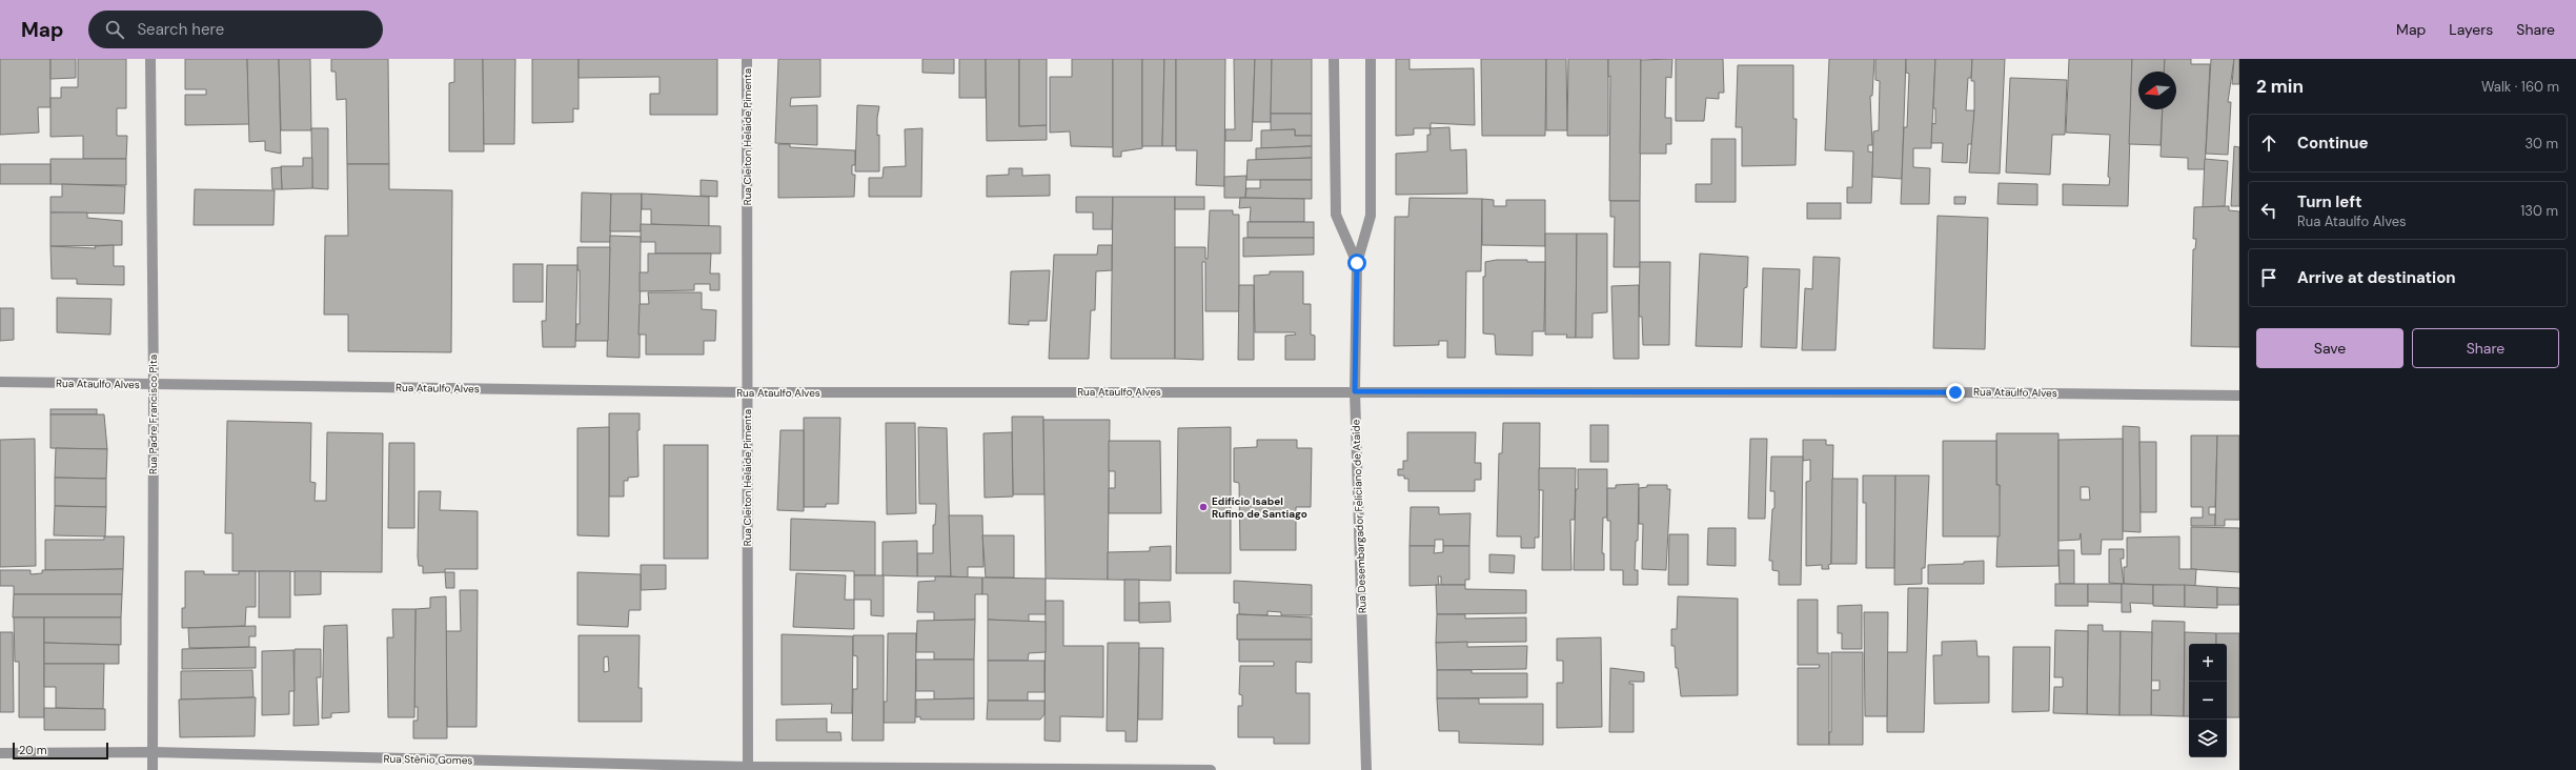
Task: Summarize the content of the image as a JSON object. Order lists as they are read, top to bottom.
{
  "streets": {
    "street": [
      "Rua Cleiton Helaide Pimenta",
      "Rua Ataulfo Alves",
      "Rua Padre Francisco Pita",
      "Rua Desembargador Feliciano de Ataíde",
      "Rua Stênio Gomes"
    ]
  },
  "crossings": [
    ["Rua Cleiton Helaide Pimenta", "Rua Ataulfo Alves"],
    ["Rua Cleiton Helaide Pimenta", "Rua Stênio Gomes"],
    ["Rua Ataulfo Alves", "Rua Padre Francisco Pita"],
    ["Rua Ataulfo Alves", "Rua Desembargador Feliciano de Ataíde"],
    ["Rua Padre Francisco Pita", "Rua Stênio Gomes"]
  ],
  "places": ["Edifício Isabel Rufino de Santiago"],
  "scale_bar": "20 m",
  "north": "left",
  "page": {
    "header": "Map",
    "search": "Search here",
    "nav": ["Map", "Layers", "Share"],
    "heading": ["2 min", "Walk · 160 m"],
    "list": [
      ["Continue", "30 m"],
      ["Turn left", "Rua Ataulfo Alves", "130 m"],
      "Arrive at destination"
    ],
    "buttons": ["Save", "Share"],
    "map_buttons": ["+", "−"],
    "scale": "20 m"
  }
}
